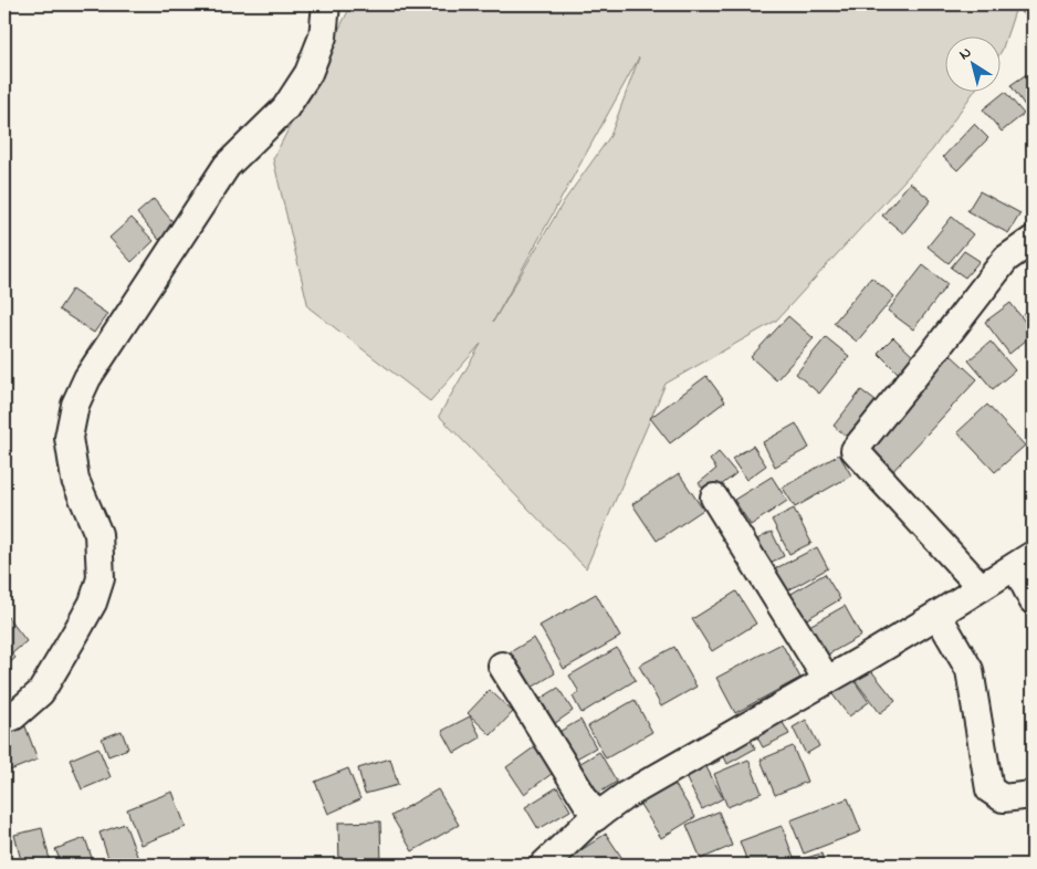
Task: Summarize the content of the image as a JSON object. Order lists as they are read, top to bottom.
{
  "north": "top left"
}
